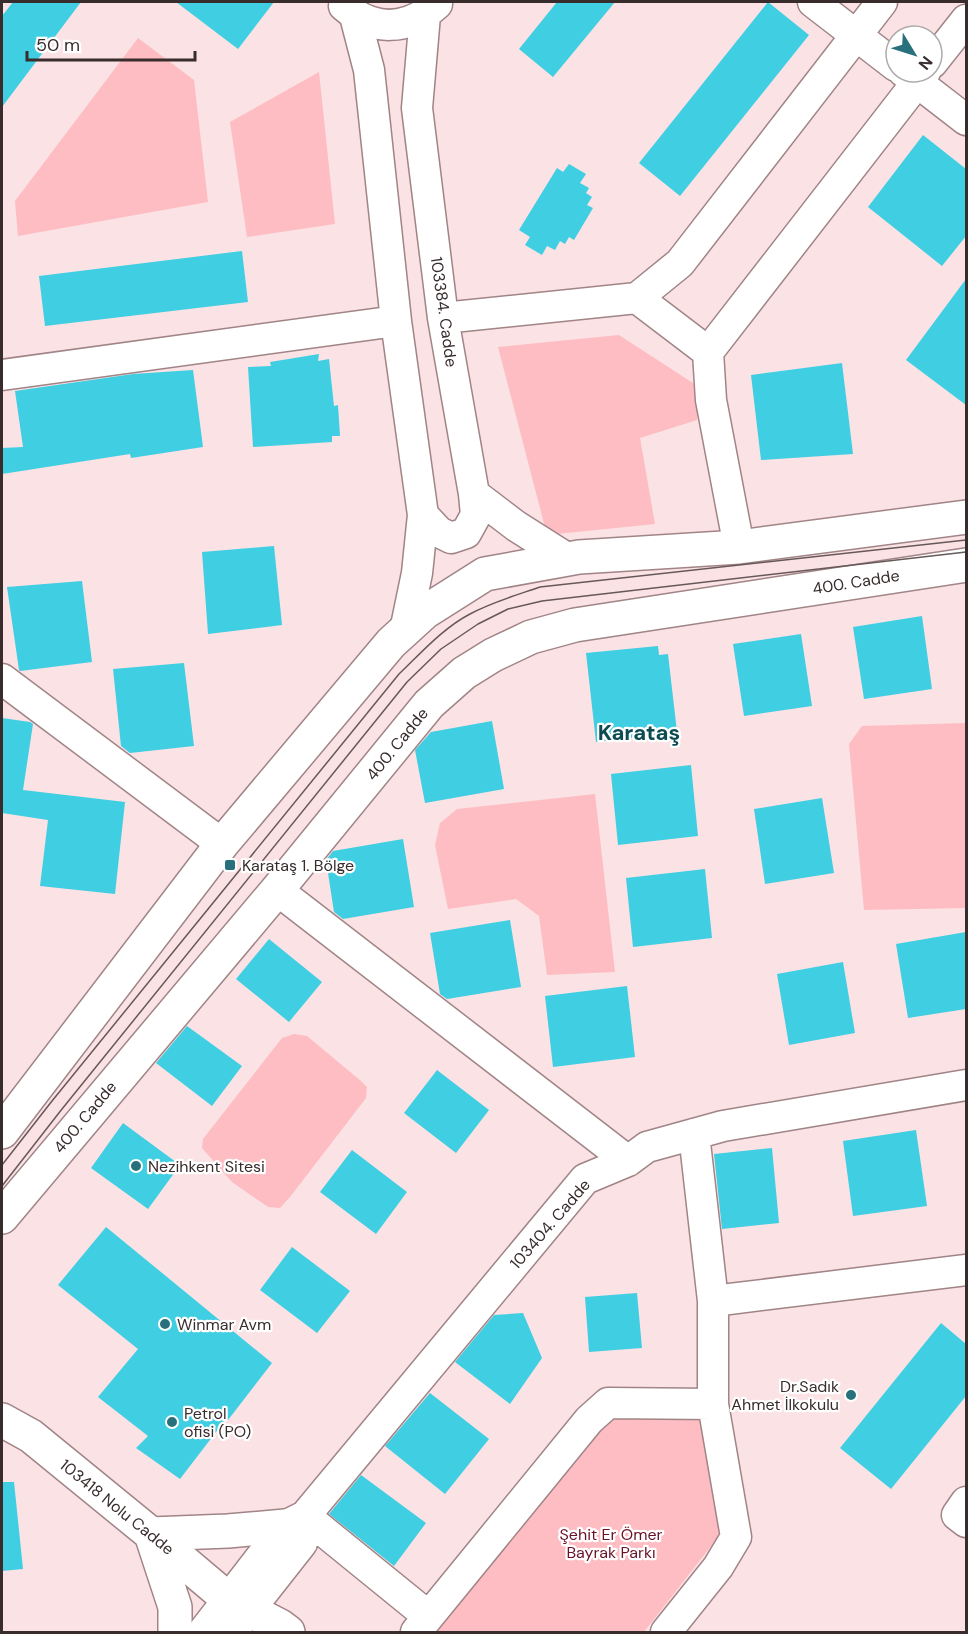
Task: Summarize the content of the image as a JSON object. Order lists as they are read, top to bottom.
{
  "streets": {
    "main road": ["400. Cadde", "103418 Nolu Cadde"],
    "street": ["103384. Cadde", "103404. Cadde"]
  },
  "crossings": [
    ["103404. Cadde", "103418 Nolu Cadde"]
  ],
  "districts": ["Karataş"],
  "parks": ["Şehit Er Ömer Bayrak Parkı"],
  "places": {
    "transit": ["Karataş 1. Bölge"],
    "other": [
      "Nezihkent Sitesi",
      "Winmar Avm",
      "Dr.Sadık Ahmet İlkokulu",
      "Petrol ofisi (PO)"
    ]
  },
  "scale_bar": "50 m",
  "north": "bottom right"
}
